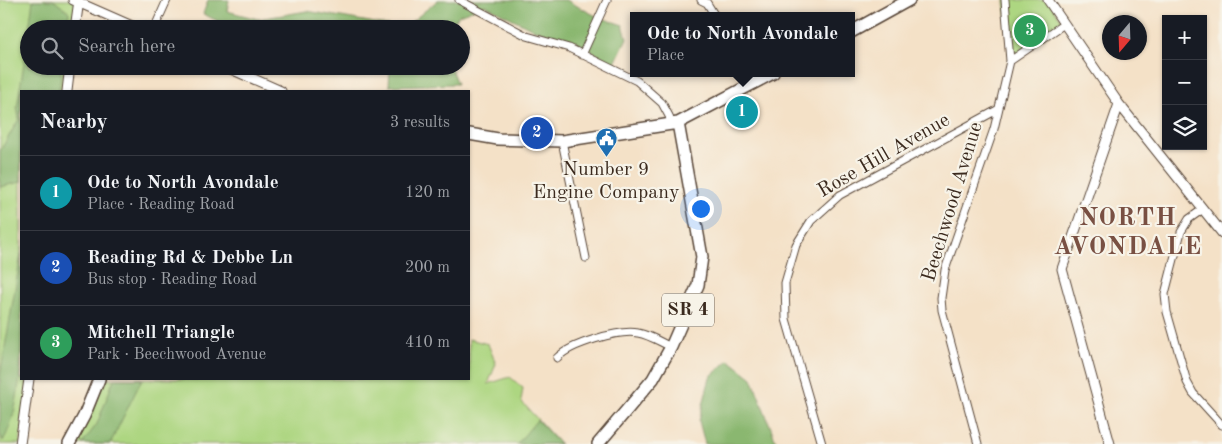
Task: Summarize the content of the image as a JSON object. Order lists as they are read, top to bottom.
{
  "streets": {
    "main road": ["SR 4"],
    "street": ["Rose Hill Avenue", "Beechwood Avenue"]
  },
  "crossings": [
    ["Rose Hill Avenue", "Beechwood Avenue"]
  ],
  "districts": ["NORTH AVONDALE"],
  "places": {
    "public building": ["Number 9 Engine Company"]
  },
  "north": "bottom",
  "page": {
    "popup": ["Ode to North Avondale", "Place"],
    "pins": ["3", "1", "2"],
    "map_buttons": ["+", "−"],
    "search": "Search here",
    "heading": ["Nearby", "3 results"],
    "list": [
      {
        "mark": "1",
        "name": "Ode to North Avondale",
        "note": "Place · Reading Road",
        "value": "120 m"
      },
      {
        "mark": "2",
        "name": "Reading Rd & Debbe Ln",
        "note": "Bus stop · Reading Road",
        "value": "200 m"
      },
      {
        "mark": "3",
        "name": "Mitchell Triangle",
        "note": "Park · Beechwood Avenue",
        "value": "410 m"
      }
    ]
  }
}
